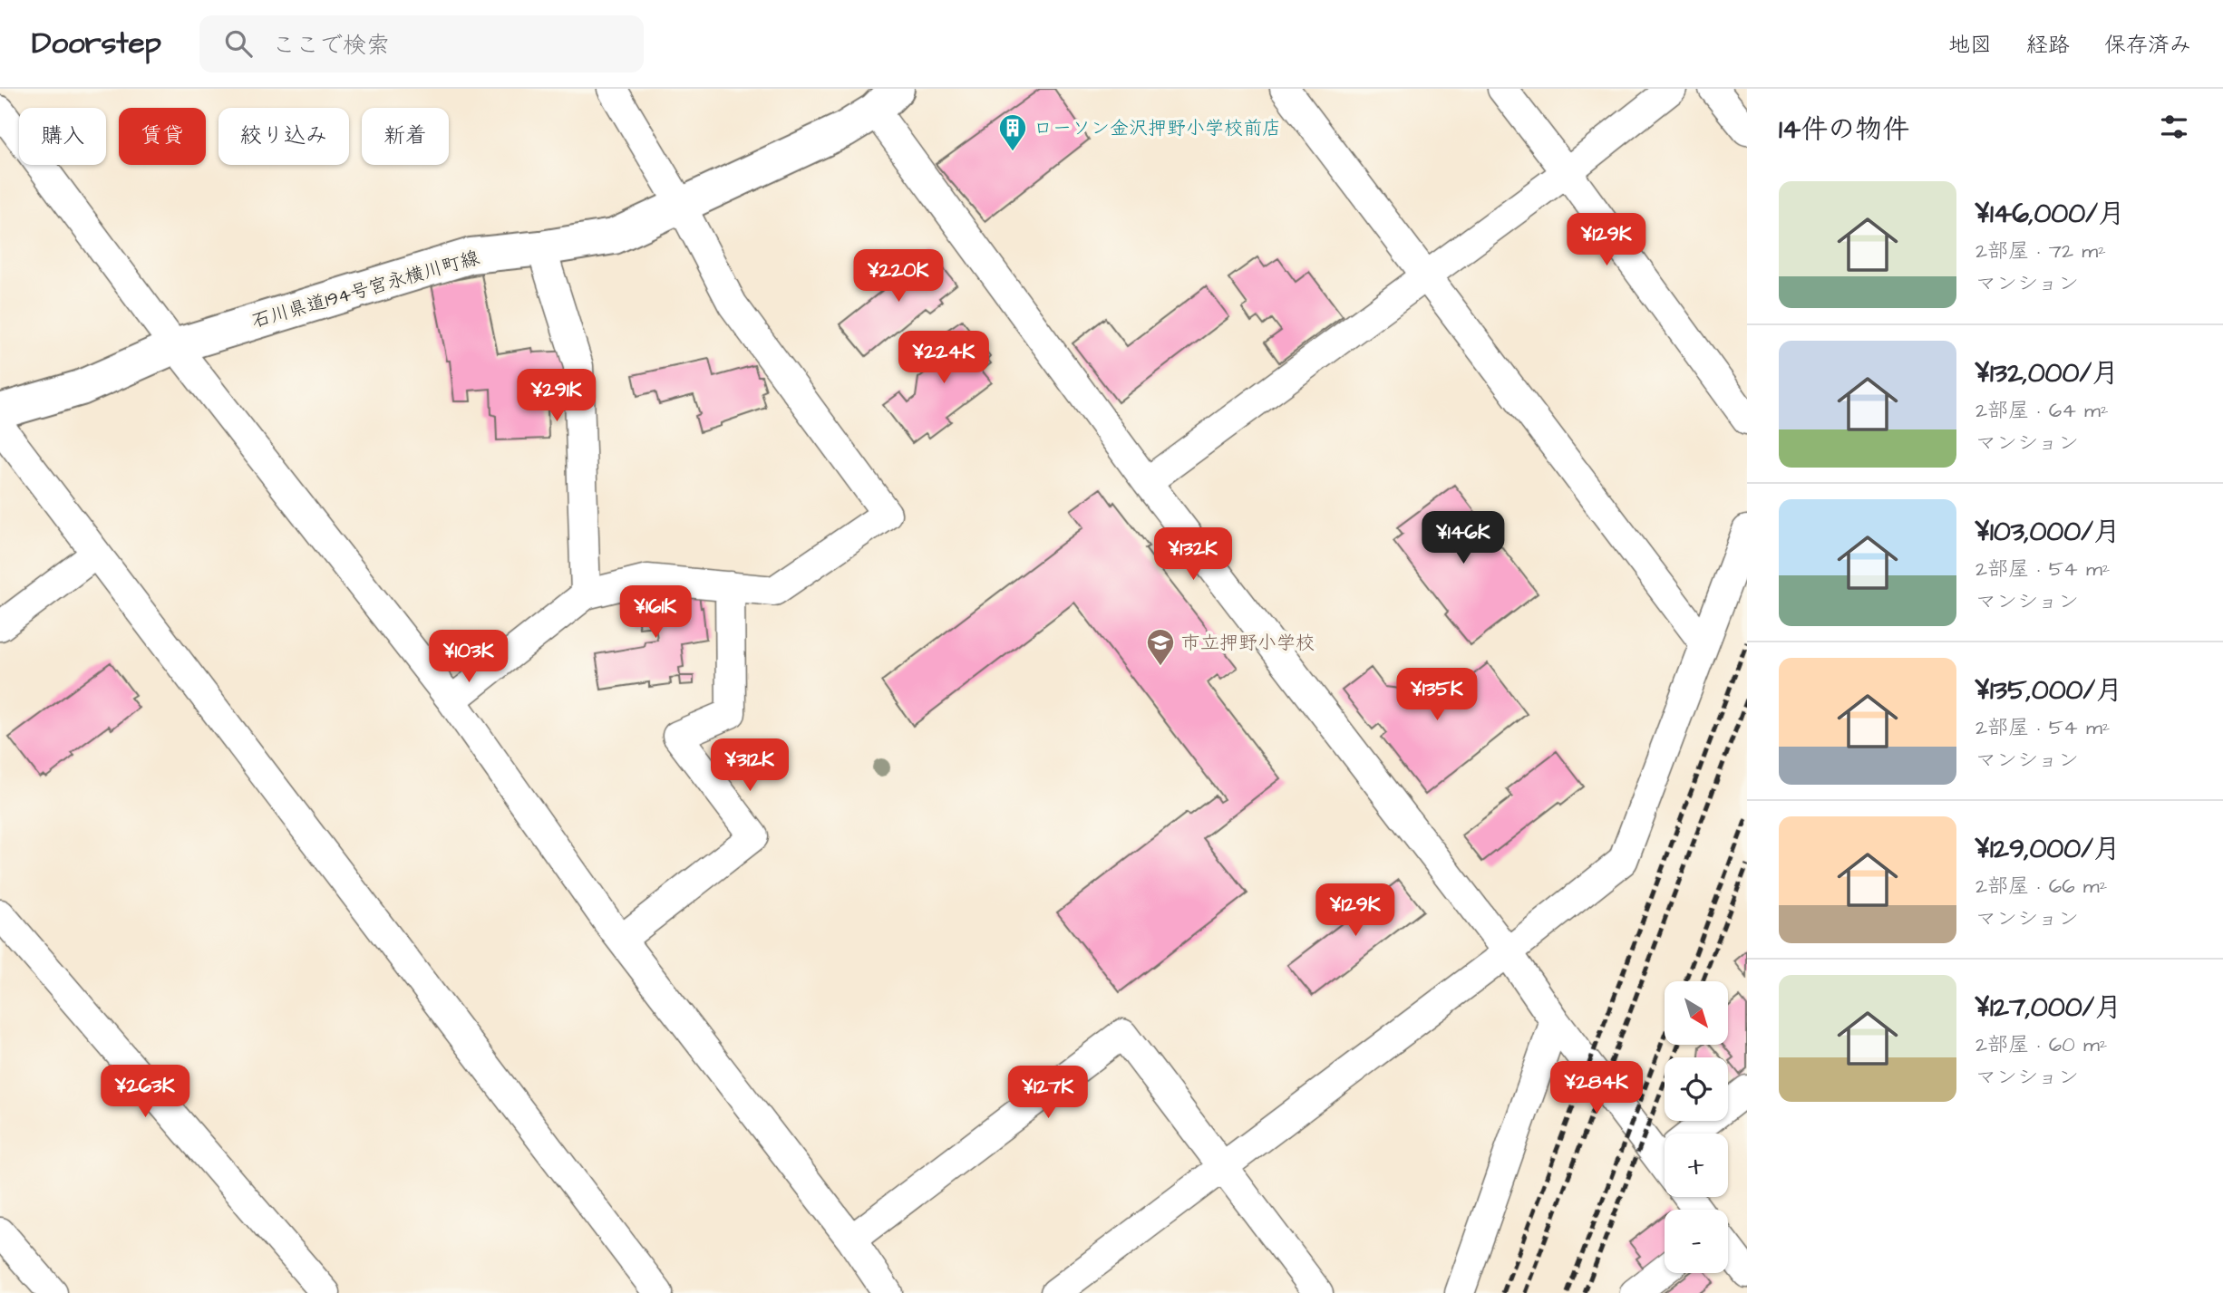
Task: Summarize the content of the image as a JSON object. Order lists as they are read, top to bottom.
{
  "streets": {
    "main road": ["石川県道194号宮永横川町線"]
  },
  "places": {
    "building": ["ローソン金沢押野小学校前店"],
    "school or university": ["市立押野小学校"]
  },
  "north": "bottom right",
  "page": {
    "header": "Doorstep",
    "search": "ここで検索",
    "nav": ["地図", "経路", "保存済み"],
    "heading": "14件の物件",
    "chip": [
      "購入",
      "賃貸",
      "絞り込み",
      "新着"
    ],
    "list": [
      {
        "name": "¥146,000/月",
        "note": "2部屋 · 72 m² · マンション"
      },
      {
        "name": "¥132,000/月",
        "note": "2部屋 · 64 m² · マンション"
      },
      {
        "name": "¥103,000/月",
        "note": "2部屋 · 54 m² · マンション"
      },
      {
        "name": "¥135,000/月",
        "note": "2部屋 · 54 m² · マンション"
      },
      {
        "name": "¥129,000/月",
        "note": "2部屋 · 66 m² · マンション"
      },
      {
        "name": "¥127,000/月",
        "note": "2部屋 · 60 m² · マンション"
      }
    ],
    "price": [
      "¥129K",
      "¥220K",
      "¥224K",
      "¥291K",
      "¥146K",
      "¥132K",
      "¥161K",
      "¥103K",
      "¥135K",
      "¥312K",
      "¥129K",
      "¥284K",
      "¥263K",
      "¥127K"
    ],
    "map_buttons": ["+", "−"]
  }
}
